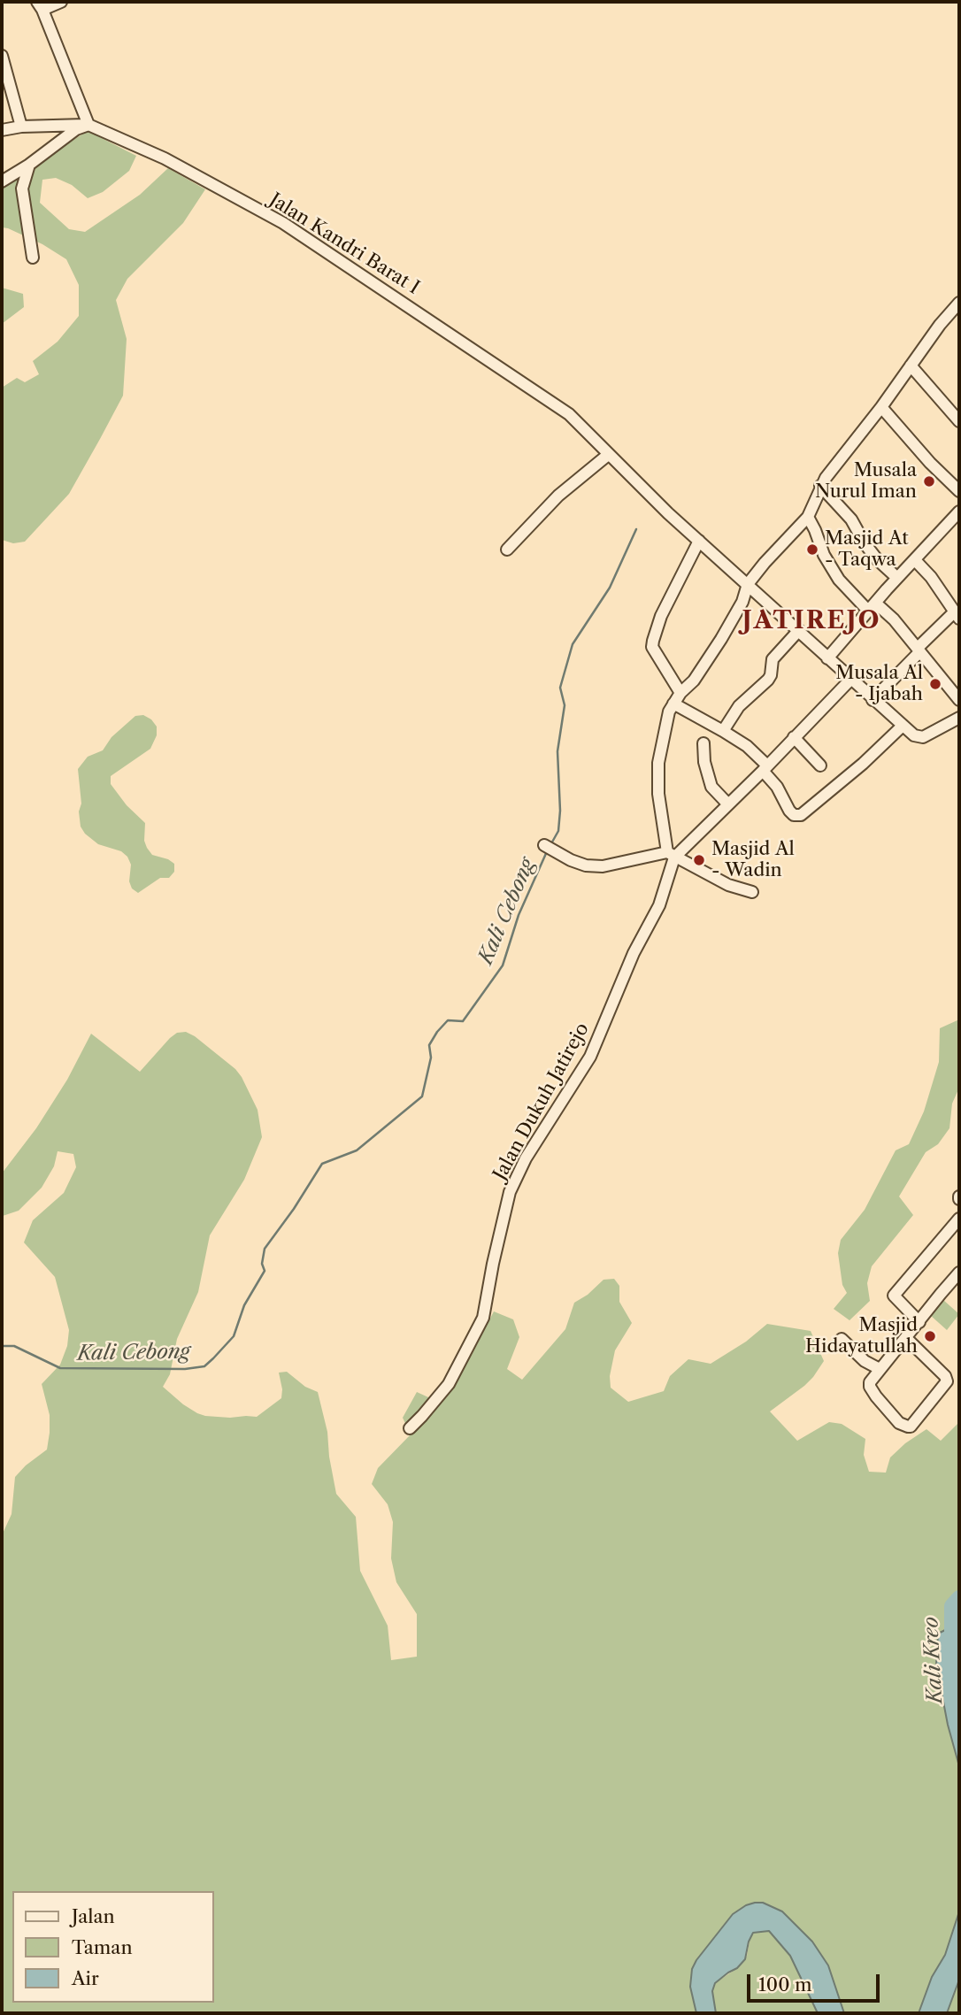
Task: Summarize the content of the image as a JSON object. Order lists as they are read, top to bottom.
{
  "streets": {
    "street": ["Jalan Kandri Barat I", "Jalan Dukuh Jatirejo"]
  },
  "districts": ["JATIREJO"],
  "water": ["Kali Cebong", "Kali Kreo"],
  "places": [
    "Musala Nurul Iman",
    "Masjid At - Taqwa",
    "Musala Al - Ijabah",
    "Masjid Al - Wadin",
    "Masjid Hidayatullah"
  ],
  "legend": ["Jalan", "Taman", "Air"],
  "scale_bar": "100 m"
}
